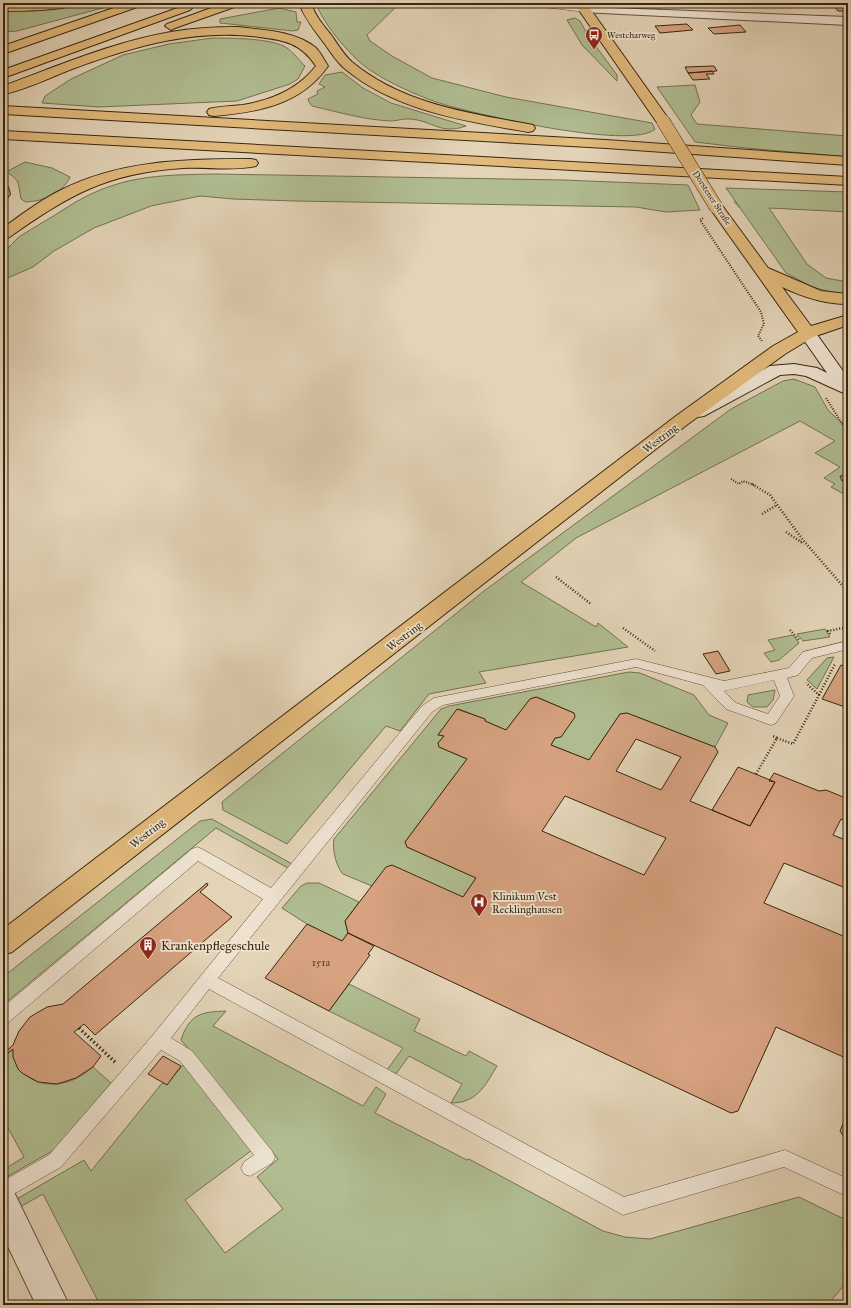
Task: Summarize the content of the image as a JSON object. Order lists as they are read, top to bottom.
{
  "streets": {
    "main road": ["Dorstener Straße", "Westring"]
  },
  "crossings": [
    ["Dorstener Straße", "Westring"]
  ],
  "places": {
    "bus stop": ["Westcharweg"],
    "hospital": ["Klinikum Vest Recklinghausen"],
    "building": ["Krankenpflegeschule"]
  },
  "house_numbers": ["151a"]
}
